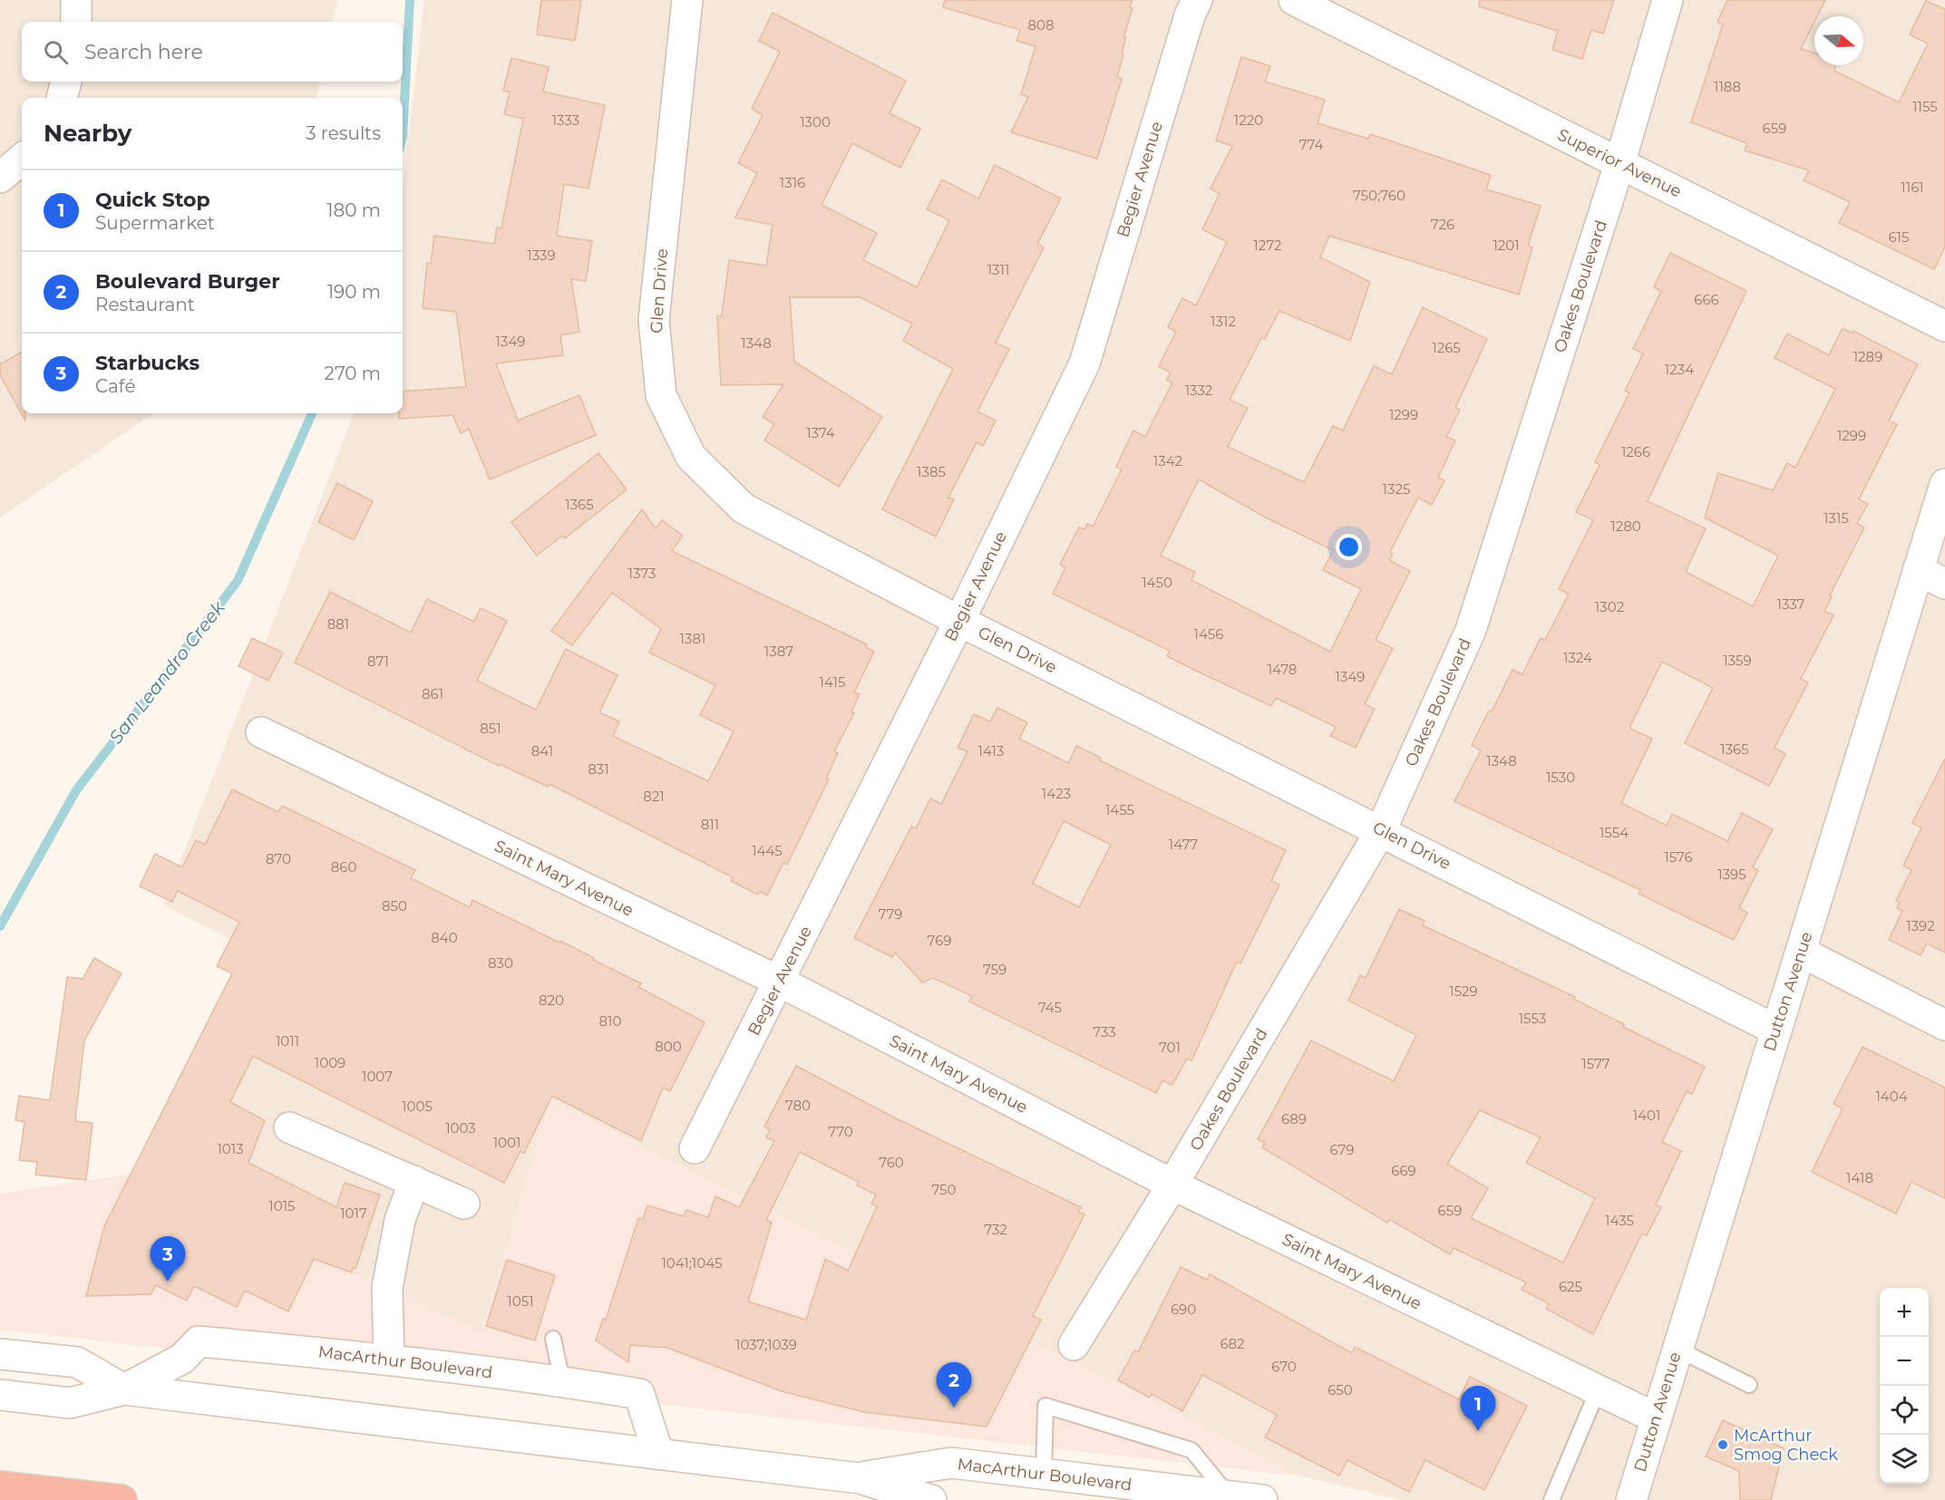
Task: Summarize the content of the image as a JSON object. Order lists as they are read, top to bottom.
{
  "streets": {
    "street": [
      "Superior Avenue",
      "Begier Avenue",
      "Oakes Boulevard",
      "Glen Drive",
      "Saint Mary Avenue",
      "Dutton Avenue",
      "MacArthur Boulevard"
    ]
  },
  "crossings": [
    ["Superior Avenue", "Oakes Boulevard"],
    ["Begier Avenue", "Glen Drive"],
    ["Begier Avenue", "Saint Mary Avenue"],
    ["Oakes Boulevard", "Glen Drive"],
    ["Oakes Boulevard", "Saint Mary Avenue"],
    ["Glen Drive", "Dutton Avenue"],
    ["Saint Mary Avenue", "Dutton Avenue"]
  ],
  "water": ["San Leandro Creek"],
  "places": ["McArthur Smog Check"],
  "house_numbers": [
    "808",
    "1188",
    "1155",
    "1333",
    "1220",
    "1300",
    "659",
    "774",
    "1316",
    "1161",
    "750;760",
    "726",
    "615",
    "1272",
    "1201",
    "1339",
    "1311",
    "666",
    "1312",
    "1349",
    "1348",
    "1265",
    "1289",
    "1234",
    "1332",
    "1299",
    "1374",
    "1299",
    "1266",
    "1342",
    "1385",
    "1325",
    "1365",
    "1315",
    "1280",
    "1373",
    "1450",
    "1337",
    "1302",
    "881",
    "1456",
    "1381",
    "1387",
    "1324",
    "1359",
    "871",
    "1478",
    "1349",
    "1415",
    "861",
    "851",
    "1365",
    "841",
    "1413",
    "1348",
    "831",
    "1530",
    "1423",
    "821",
    "1455",
    "811",
    "1554",
    "1477",
    "1445",
    "1576",
    "870",
    "860",
    "1395",
    "850",
    "779",
    "1392",
    "840",
    "769",
    "830",
    "759",
    "1529",
    "820",
    "745",
    "1553",
    "810",
    "733",
    "1011",
    "800",
    "701",
    "1009",
    "1577",
    "1007",
    "1404",
    "780",
    "1005",
    "1401",
    "689",
    "1003",
    "770",
    "1001",
    "1013",
    "679",
    "760",
    "669",
    "1418",
    "750",
    "1015",
    "659",
    "1017",
    "1435",
    "732",
    "1041;1045",
    "625",
    "1051",
    "690",
    "682",
    "1037;1039",
    "670",
    "650"
  ],
  "north": "right",
  "page": {
    "search": "Search here",
    "heading": ["Nearby", "3 results"],
    "list": [
      {
        "mark": "1",
        "name": "Quick Stop",
        "note": "Supermarket",
        "value": "180 m"
      },
      {
        "mark": "2",
        "name": "Boulevard Burger",
        "note": "Restaurant",
        "value": "190 m"
      },
      {
        "mark": "3",
        "name": "Starbucks",
        "note": "Café",
        "value": "270 m"
      }
    ],
    "pins": ["3", "2", "1"],
    "map_buttons": ["+", "−"]
  }
}
